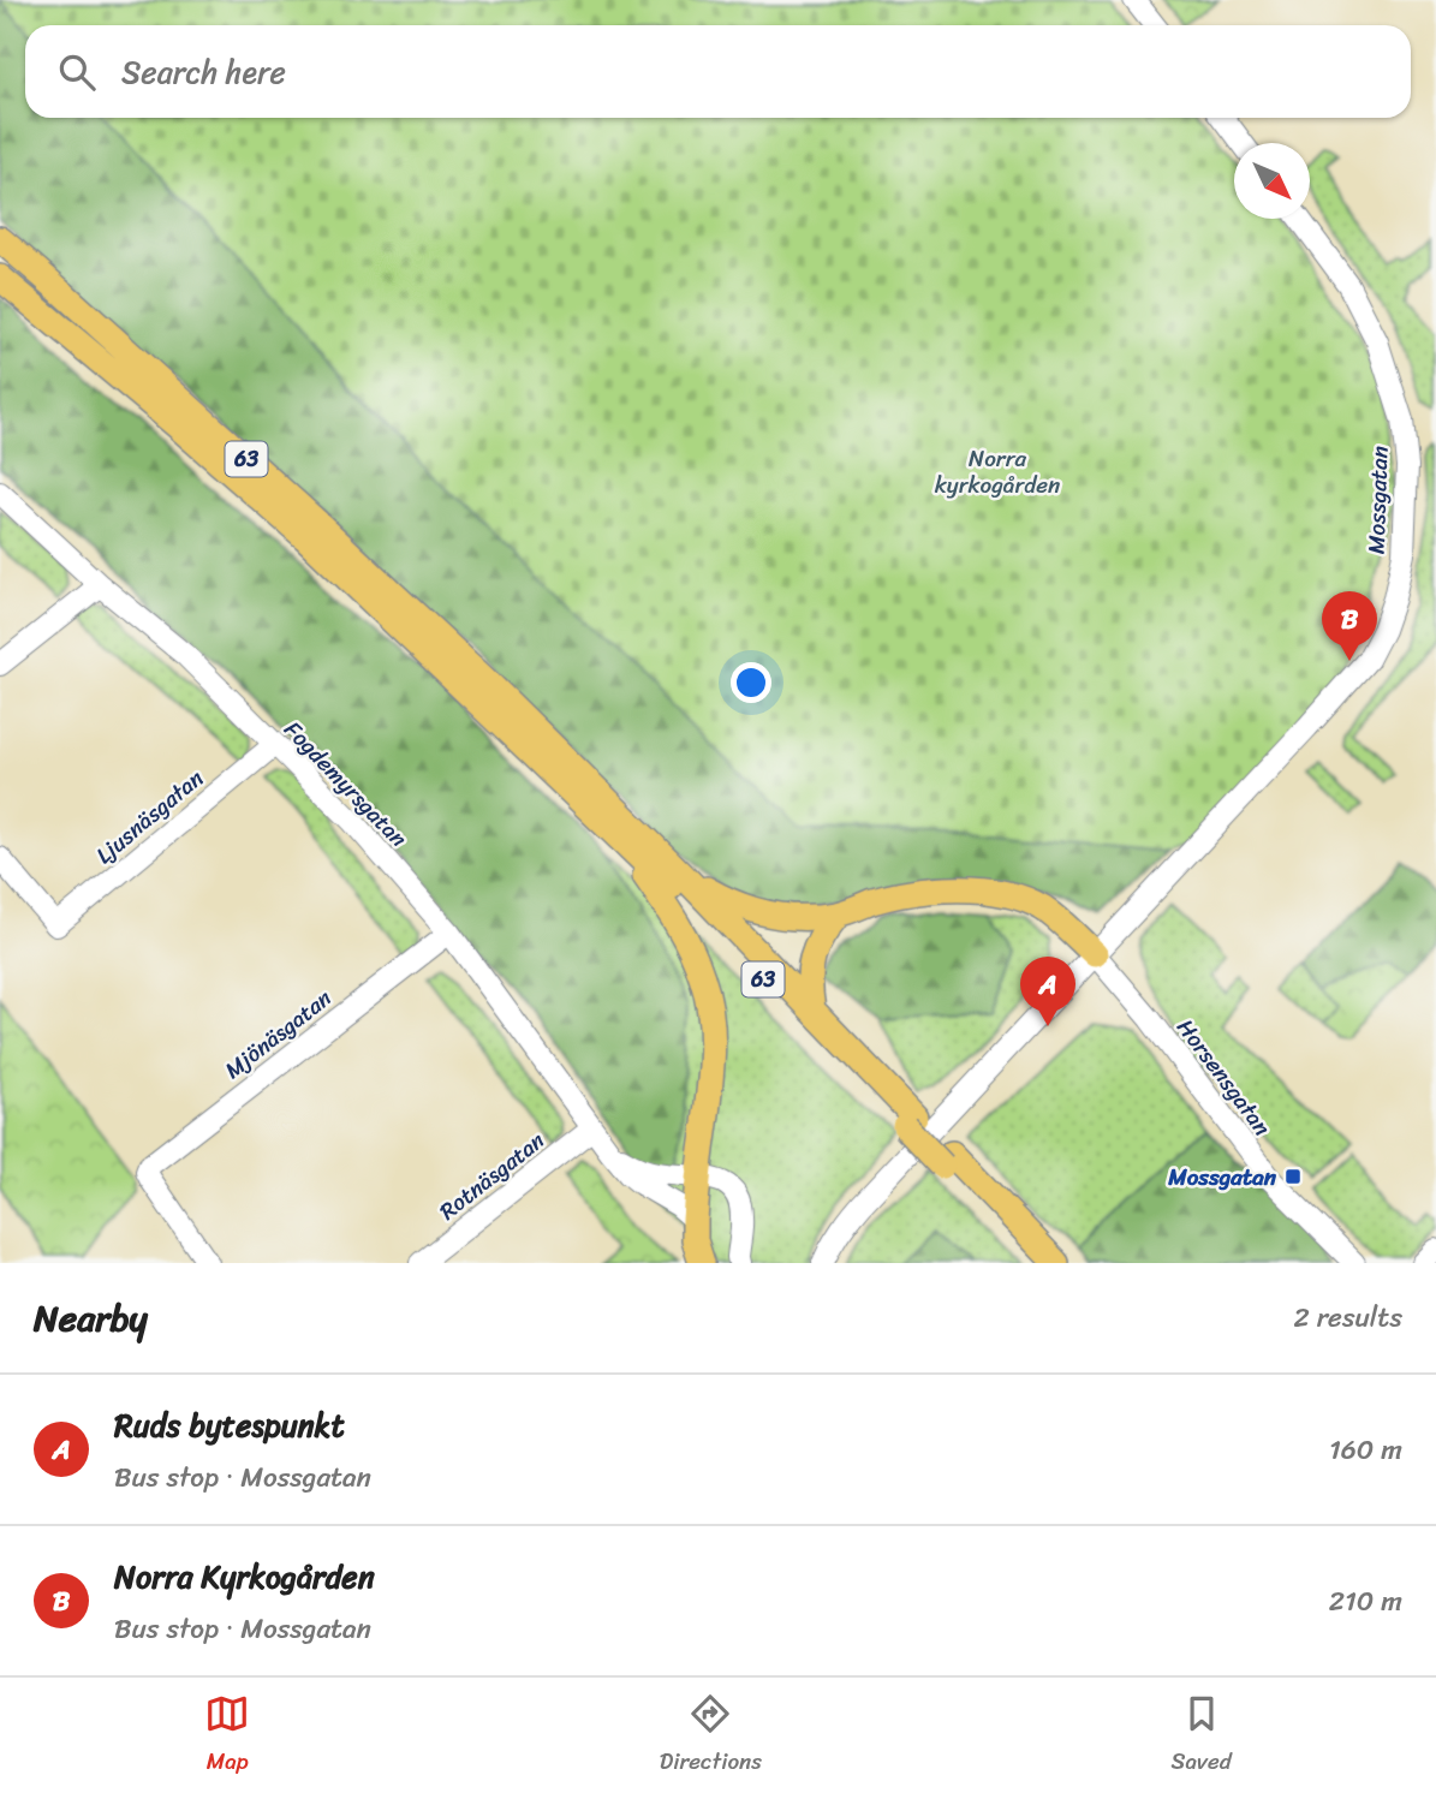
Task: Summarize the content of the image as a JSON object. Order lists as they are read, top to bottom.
{
  "streets": {
    "main road": ["63"],
    "street": [
      "Mossgatan",
      "Fogdemyrsgatan",
      "Ljusnäsgatan",
      "Mjönäsgatan",
      "Horsensgatan",
      "Rotnäsgatan"
    ]
  },
  "crossings": [
    ["Mossgatan", "Horsensgatan"],
    ["Fogdemyrsgatan", "Ljusnäsgatan"],
    ["Fogdemyrsgatan", "Mjönäsgatan"],
    ["Fogdemyrsgatan", "Rotnäsgatan"]
  ],
  "parks": ["Norra kyrkogården"],
  "places": {
    "transit": ["Mossgatan"]
  },
  "north": "bottom right",
  "page": {
    "search": "Search here",
    "pins": ["B", "A"],
    "heading": ["Nearby", "2 results"],
    "list": [
      {
        "mark": "A",
        "name": "Ruds bytespunkt",
        "note": "Bus stop · Mossgatan",
        "value": "160 m"
      },
      {
        "mark": "B",
        "name": "Norra Kyrkogården",
        "note": "Bus stop · Mossgatan",
        "value": "210 m"
      }
    ],
    "nav": ["Map", "Directions", "Saved"]
  }
}
